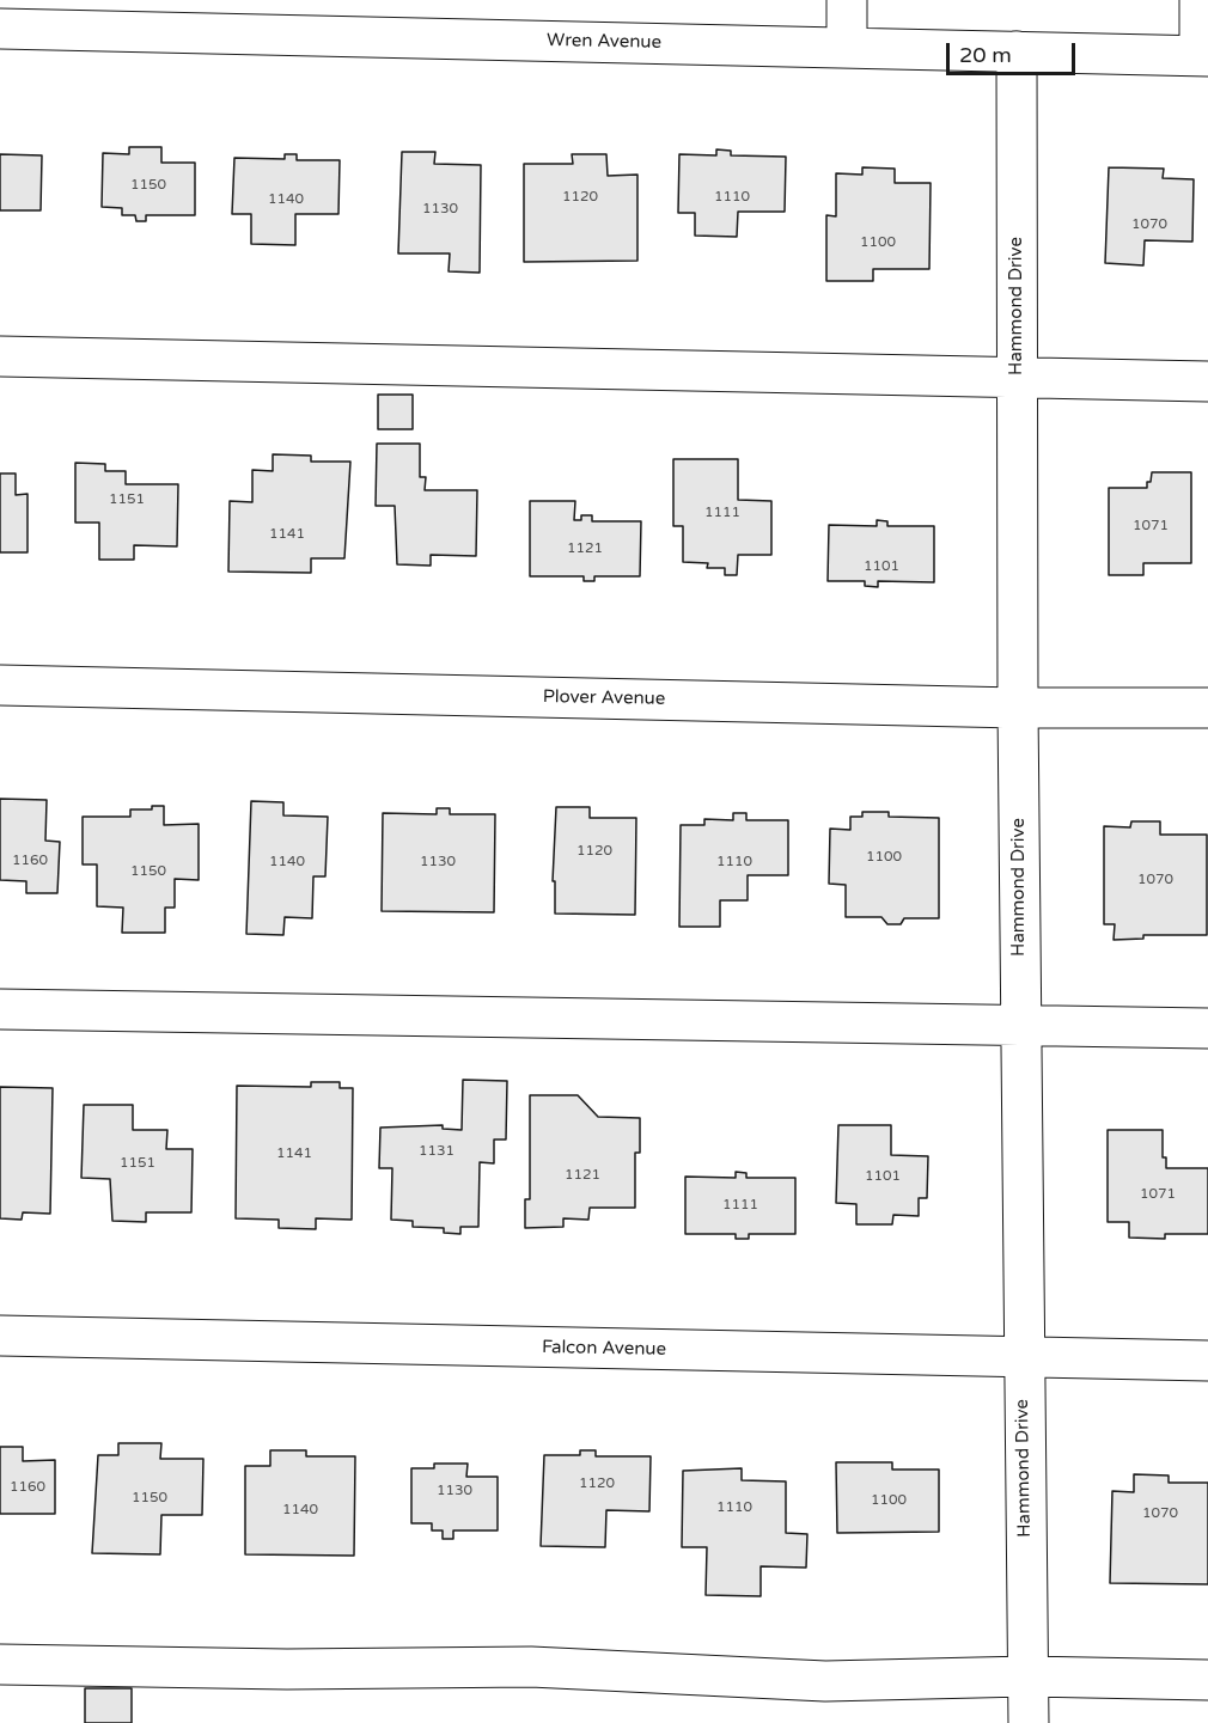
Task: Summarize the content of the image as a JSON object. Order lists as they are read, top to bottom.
{
  "streets": {
    "street": [
      "Wren Avenue",
      "Hammond Drive",
      "Plover Avenue",
      "Falcon Avenue"
    ]
  },
  "crossings": [
    ["Wren Avenue", "Hammond Drive"],
    ["Hammond Drive", "Plover Avenue"],
    ["Hammond Drive", "Falcon Avenue"]
  ],
  "house_numbers": [
    "1150",
    "1120",
    "1110",
    "1140",
    "1130",
    "1070",
    "1100",
    "1151",
    "1111",
    "1071",
    "1141",
    "1121",
    "1101",
    "1120",
    "1100",
    "1160",
    "1140",
    "1130",
    "1110",
    "1150",
    "1070",
    "1131",
    "1141",
    "1151",
    "1121",
    "1101",
    "1071",
    "1111",
    "1120",
    "1160",
    "1130",
    "1150",
    "1100",
    "1110",
    "1140",
    "1070"
  ],
  "scale_bar": "20 m"
}
